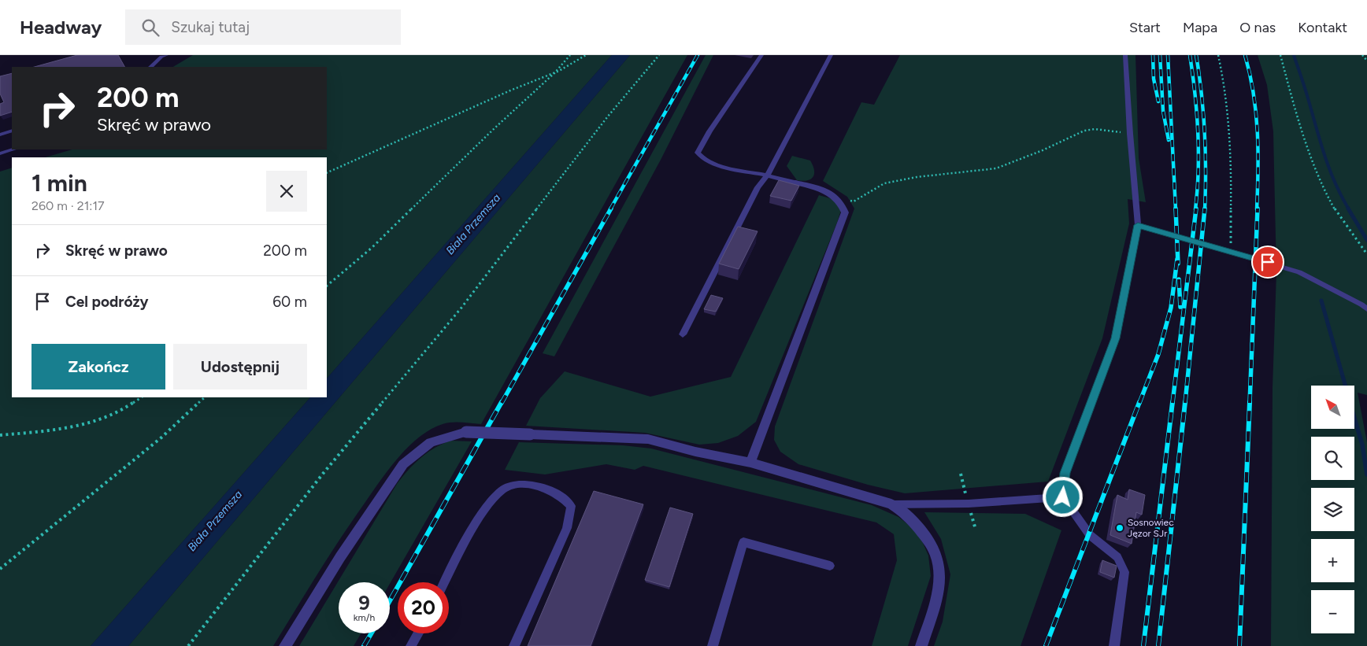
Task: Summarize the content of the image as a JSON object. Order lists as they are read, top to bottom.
{
  "water": ["Biała Przemsza"],
  "places": ["Sosnowiec Jęzor SJr"],
  "north": "top left",
  "page": {
    "header": "Headway",
    "search": "Szukaj tutaj",
    "nav": [
      "Start",
      "Mapa",
      "O nas",
      "Kontakt"
    ],
    "turn": ["200 m", "Skręć w prawo"],
    "heading": ["1 min", "260 m · 21:17"],
    "list": [
      {
        "name": "Skręć w prawo",
        "value": "200 m"
      },
      {
        "name": "Cel podróży",
        "value": "60 m"
      }
    ],
    "buttons": ["Zakończ", "Udostępnij"],
    "map_buttons": ["+", "−"],
    "speed": "9 km/h",
    "limit": "20"
  }
}
